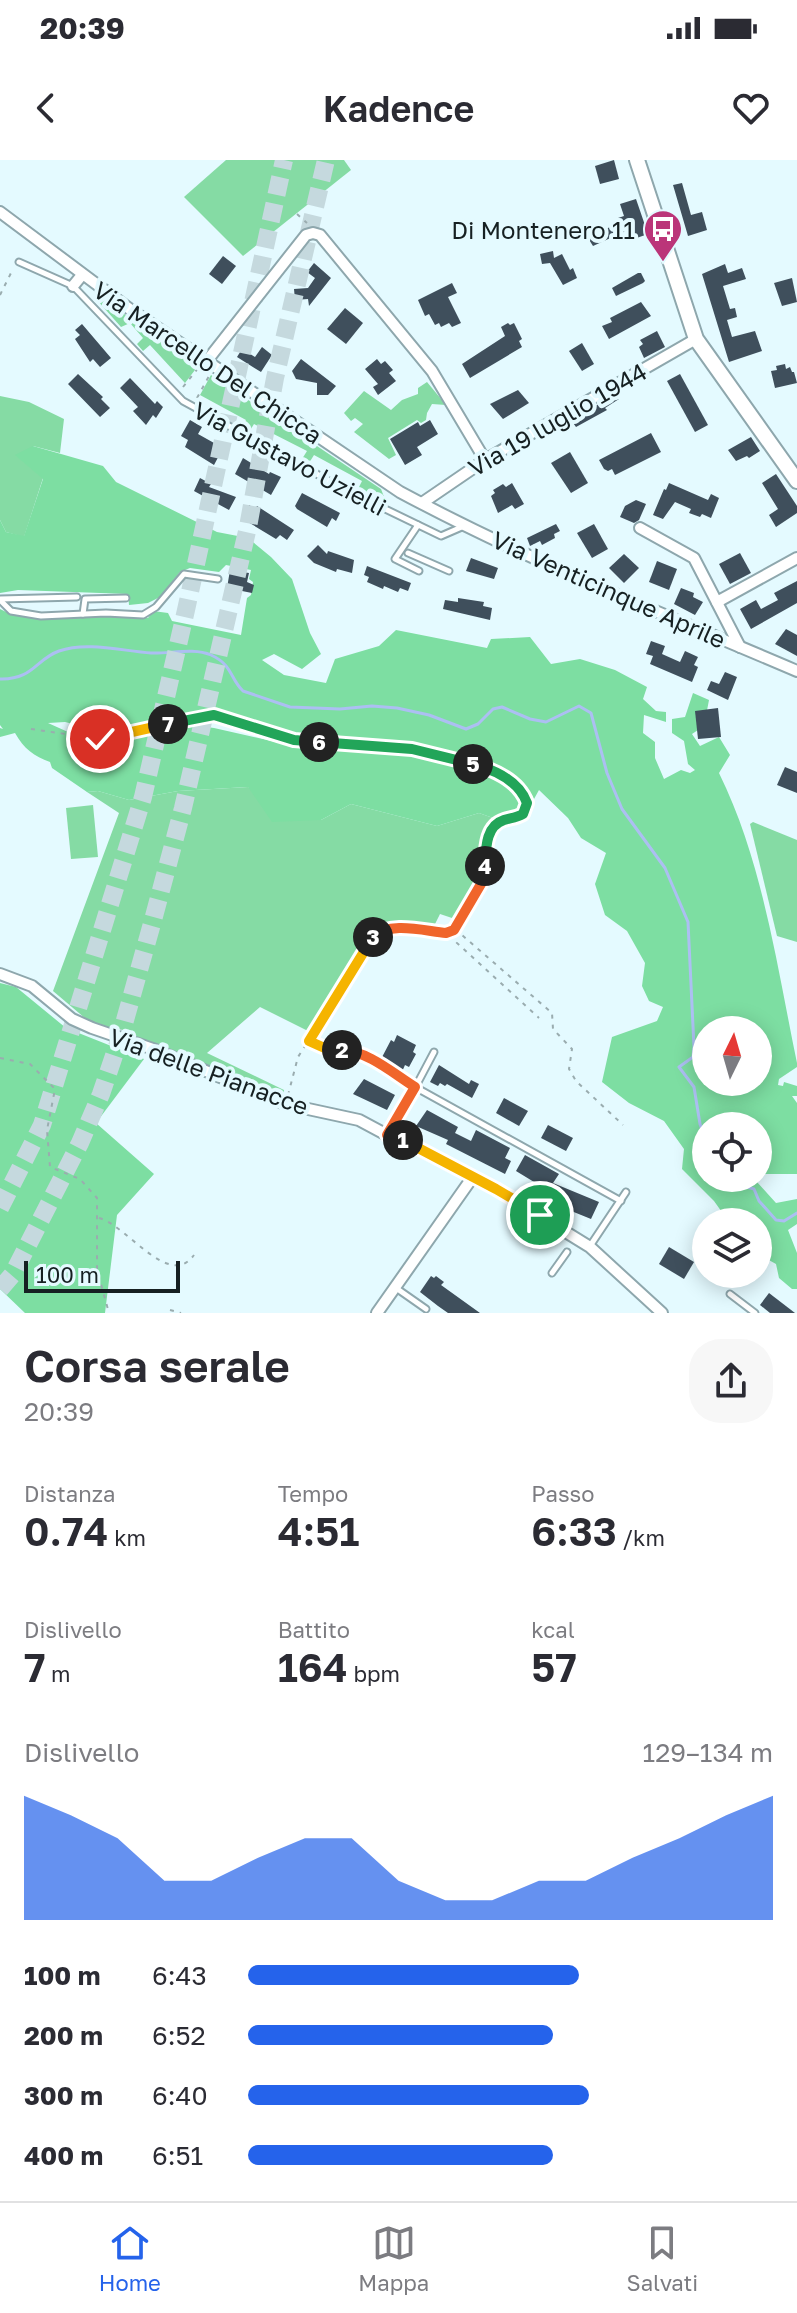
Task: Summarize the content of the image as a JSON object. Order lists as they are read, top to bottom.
{
  "streets": {
    "street": [
      "Via Marcello Del Chicca",
      "Via 19 luglio 1944",
      "Via Venticinque Aprile",
      "Via delle Pianacce"
    ],
    "lane": ["Via Gustavo Uzielli"]
  },
  "crossings": [
    ["Via Marcello Del Chicca", "Via 19 luglio 1944"],
    ["Via Marcello Del Chicca", "Via Venticinque Aprile"],
    ["Via 19 luglio 1944", "Via Venticinque Aprile"],
    ["Via Gustavo Uzielli", "Via Venticinque Aprile"]
  ],
  "places": {
    "bus stop": ["Di Montenero 11"]
  },
  "scale_bar": "100 m",
  "north": "top",
  "page": {
    "status": "20:39",
    "header": "Kadence",
    "pins": [
      "7",
      "6",
      "5",
      "4",
      "3",
      "2",
      "1"
    ],
    "scale": "100 m",
    "heading": ["Corsa serale", "20:39"],
    "stats": [
      ["Distanza", "0.74 km"],
      ["Tempo", "4:51"],
      ["Passo", "6:33 /km"],
      ["Dislivello", "7 m"],
      ["Battito", "164 bpm"],
      ["kcal", "57"]
    ],
    "chart": ["Dislivello", "129–134 m"],
    "list": [
      {
        "name": "100 m",
        "note": "6:43"
      },
      {
        "name": "200 m",
        "note": "6:52"
      },
      {
        "name": "300 m",
        "note": "6:40"
      },
      {
        "name": "400 m",
        "note": "6:51"
      }
    ],
    "tabs": ["Home", "Mappa", "Salvati"]
  }
}
